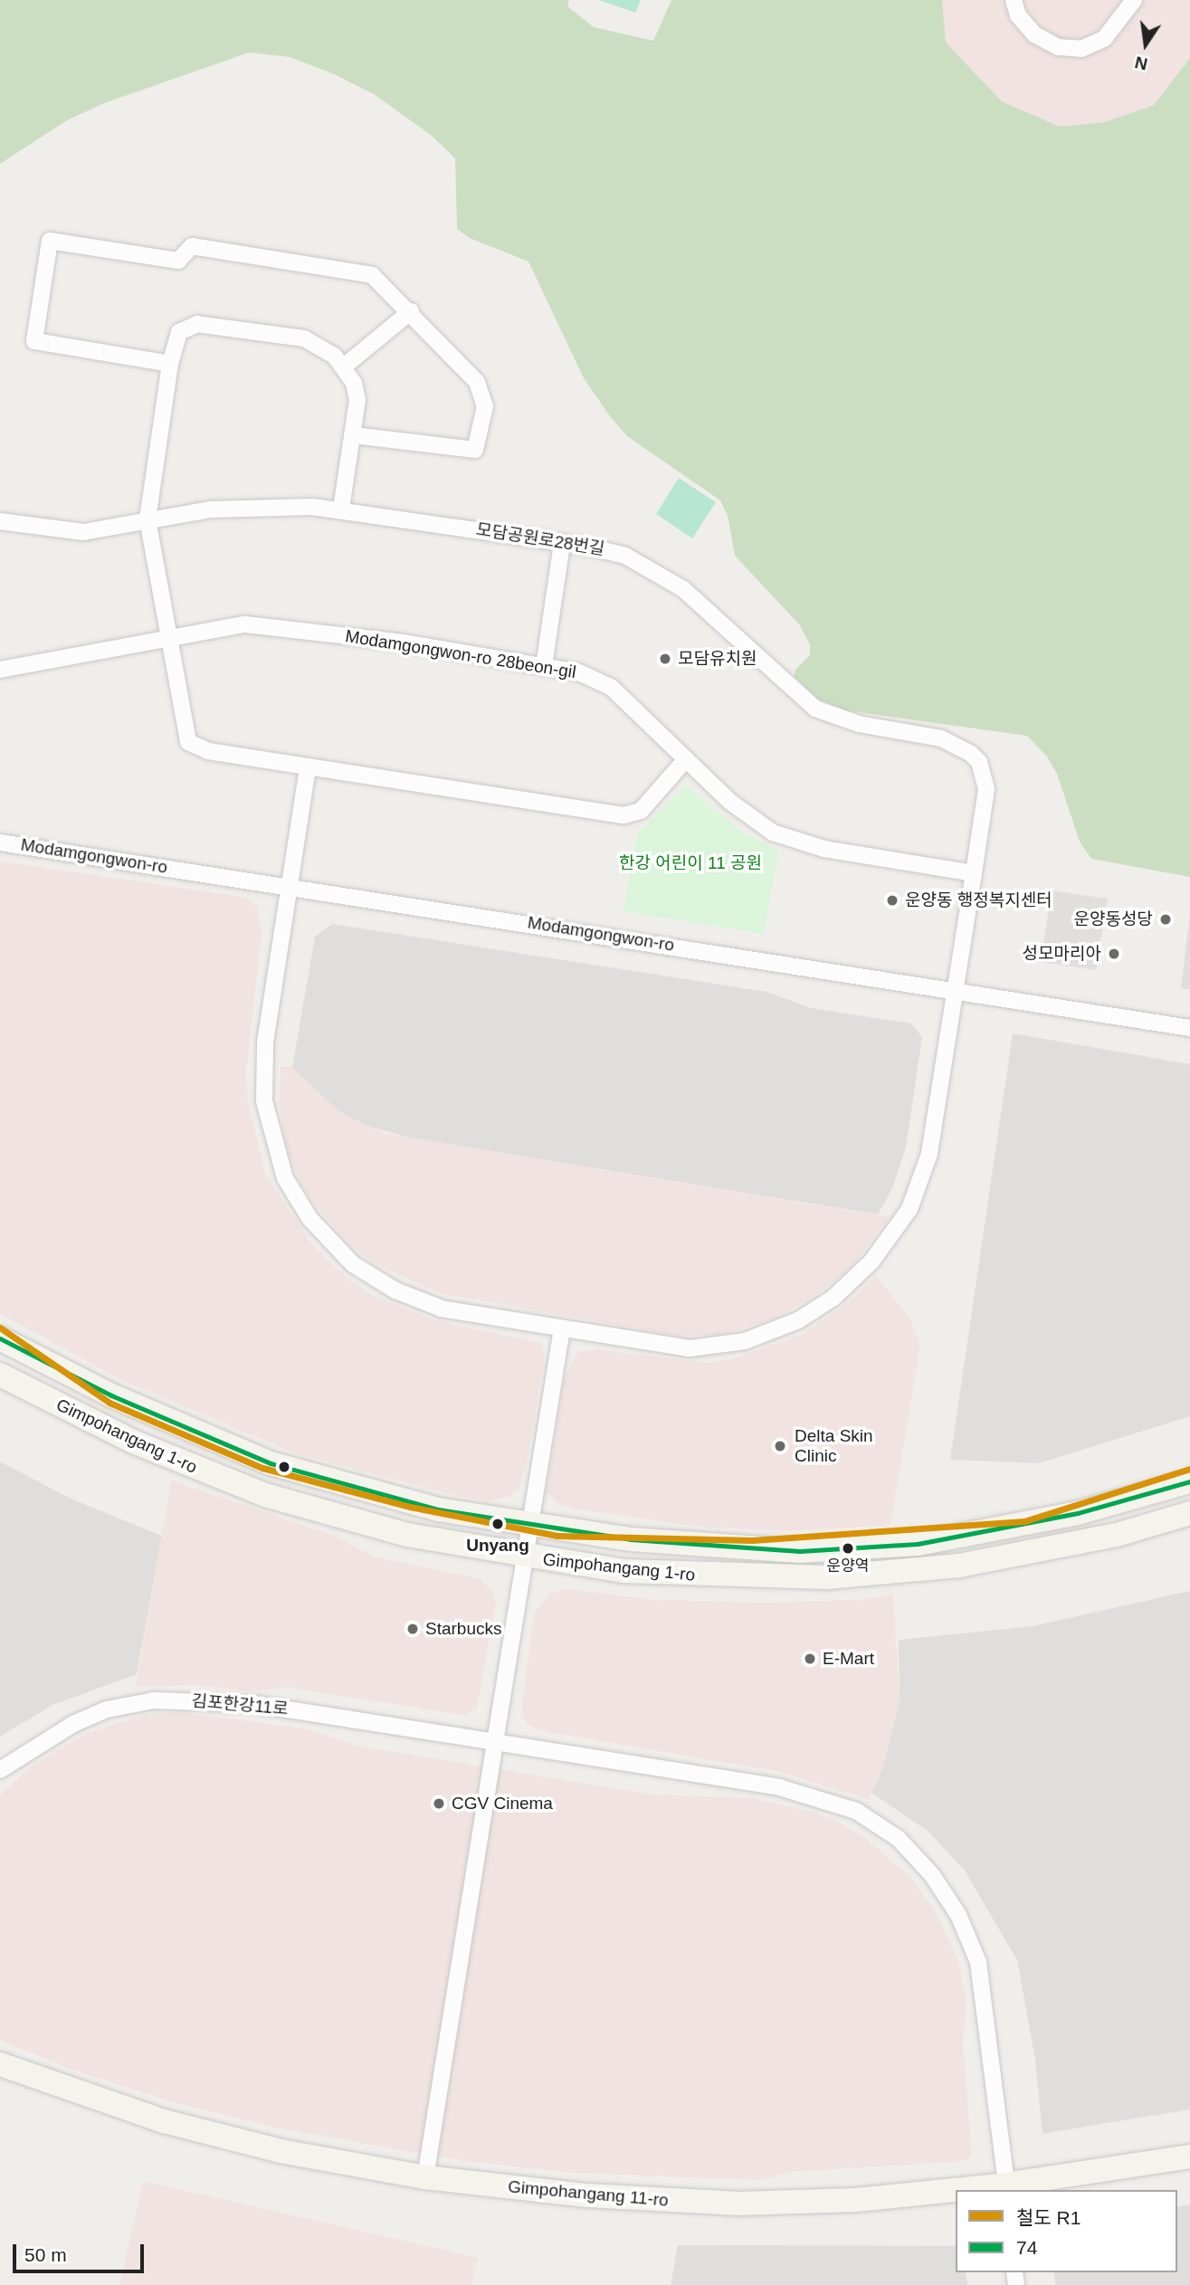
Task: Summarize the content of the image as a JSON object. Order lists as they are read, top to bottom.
{
  "streets": {
    "street": [
      "모담공원로28번길",
      "Modamgongwon-ro 28beon-gil",
      "Modamgongwon-ro",
      "Gimpohangang 1-ro",
      "김포한강11로",
      "Gimpohangang 11-ro"
    ]
  },
  "crossings": [
    ["모담공원로28번길", "Modamgongwon-ro 28beon-gil"],
    ["김포한강11로", "Gimpohangang 11-ro"]
  ],
  "parks": ["한강 어린이 11 공원"],
  "places": [
    "모담유치원",
    "운양동 행정복지센터",
    "운양동성당",
    "성모마리아",
    "Delta Skin Clinic",
    "Unyang",
    "운양역",
    "Starbucks",
    "E-Mart",
    "CGV Cinema"
  ],
  "lines": ["rail line R1", "transit line 74"],
  "legend": ["철도 R1", "74"],
  "scale_bar": "50 m",
  "north": "bottom"
}
